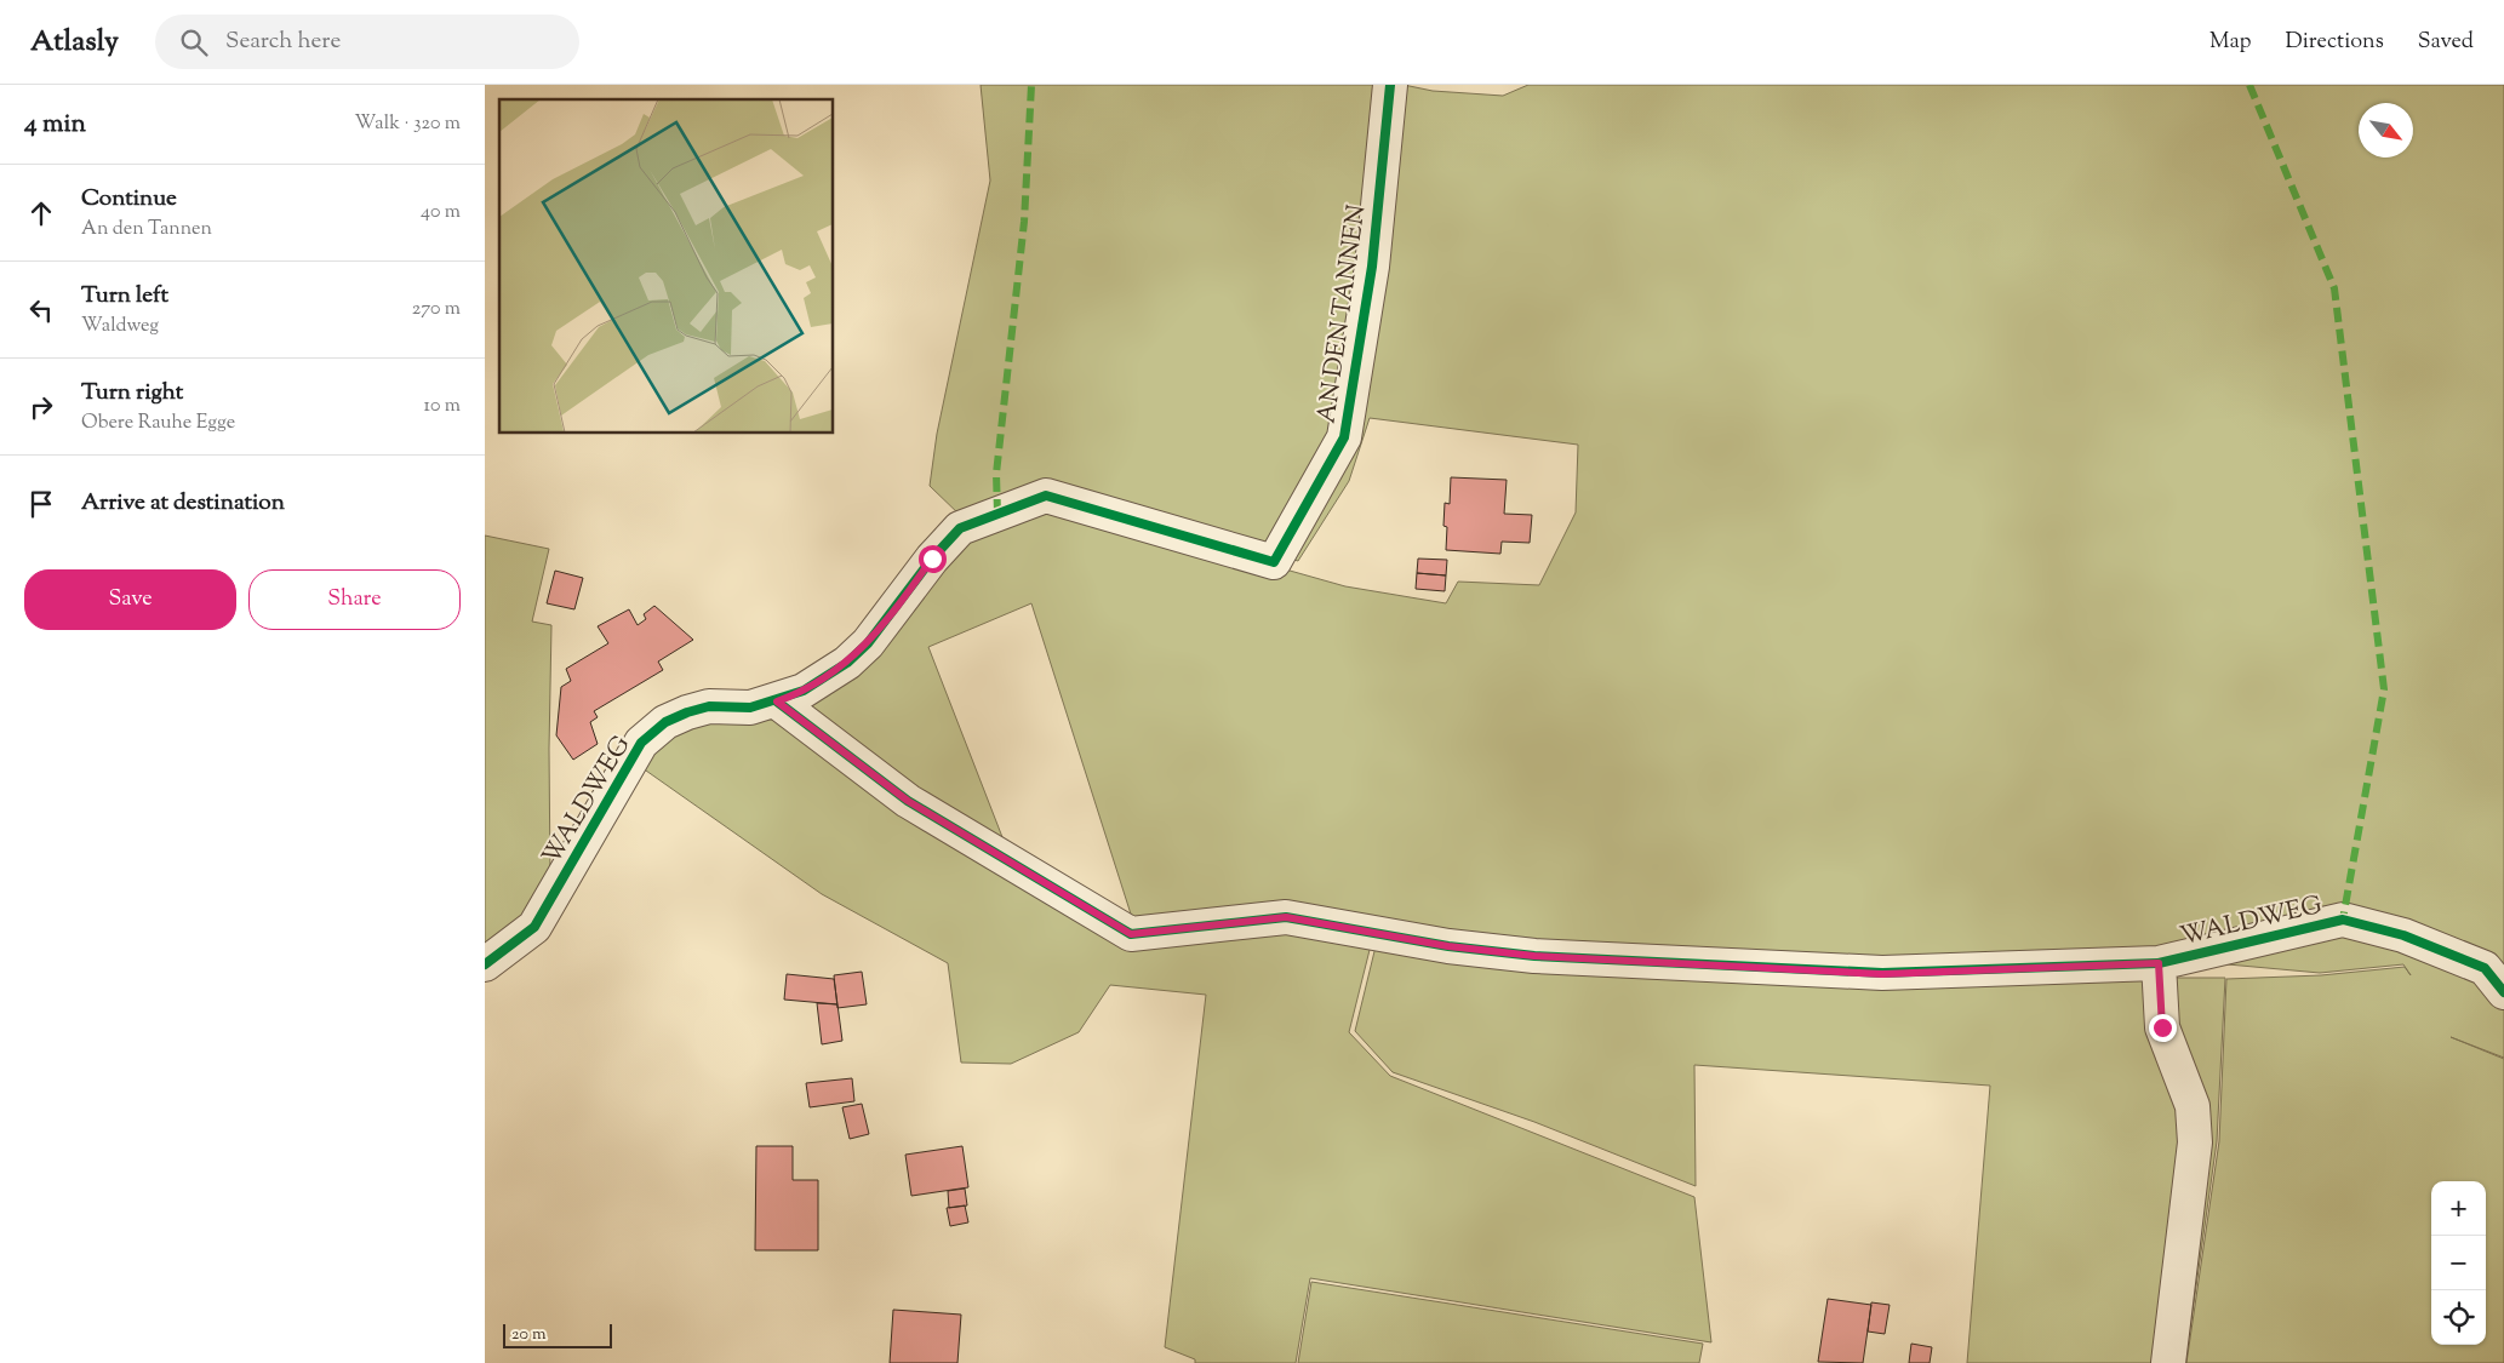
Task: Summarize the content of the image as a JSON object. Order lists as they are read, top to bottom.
{
  "streets": {
    "street": ["AN DEN TANNEN", "WALDWEG"]
  },
  "crossings": [
    ["AN DEN TANNEN", "WALDWEG"]
  ],
  "scale_bar": "20 m",
  "north": "bottom right",
  "page": {
    "header": "Atlasly",
    "search": "Search here",
    "nav": ["Map", "Directions", "Saved"],
    "heading": ["4 min", "Walk · 320 m"],
    "list": [
      ["Continue", "An den Tannen", "40 m"],
      ["Turn left", "Waldweg", "270 m"],
      ["Turn right", "Obere Rauhe Egge", "10 m"],
      "Arrive at destination"
    ],
    "buttons": ["Save", "Share"],
    "map_buttons": ["+", "−"],
    "scale": "20 m"
  }
}
